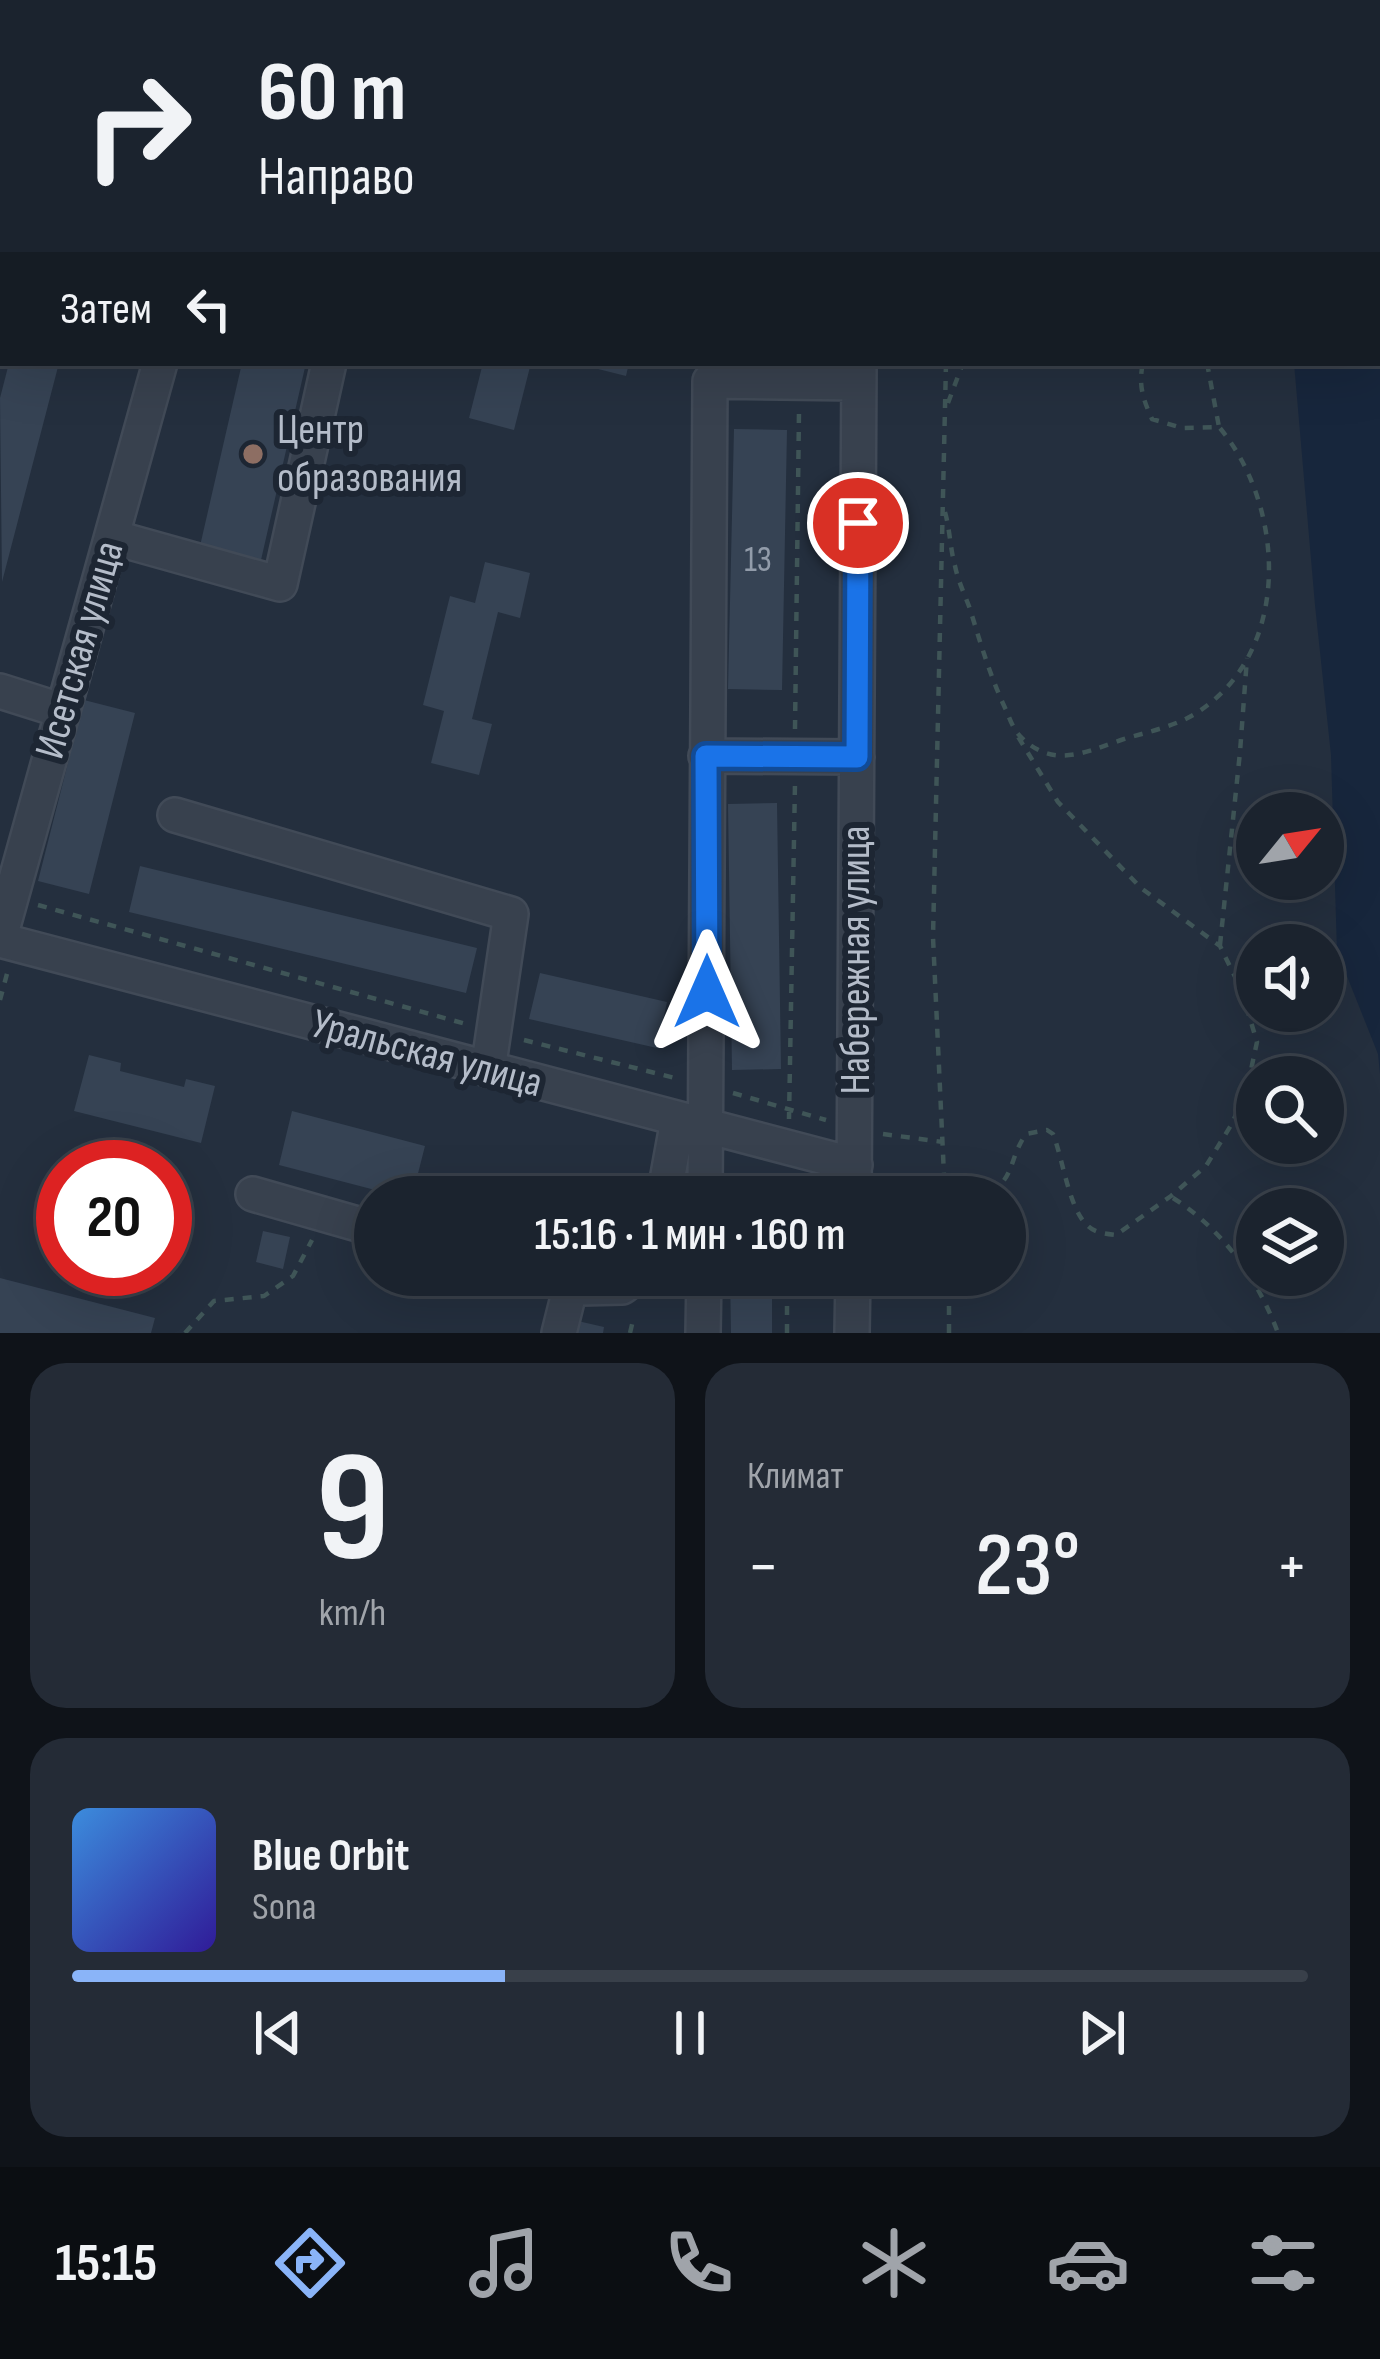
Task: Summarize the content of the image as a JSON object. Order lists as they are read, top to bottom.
{
  "streets": {
    "street": ["Исетская улица", "Набережная улица", "Уральская улица"]
  },
  "crossings": [
    ["Исетская улица", "Уральская улица"]
  ],
  "places": ["Центр образования"],
  "house_numbers": ["13"],
  "north": "top right",
  "page": {
    "turn": ["60 m", "Направо"],
    "then": "Затем",
    "limit": "20",
    "trip": "15:16 · 1 мин · 160 m",
    "tile": [
      ["9", "km/h"],
      "Климат"
    ],
    "heat": ["−", "23°", "+"],
    "song": ["Blue Orbit", "Sona"],
    "tabs": "15:15"
  }
}
